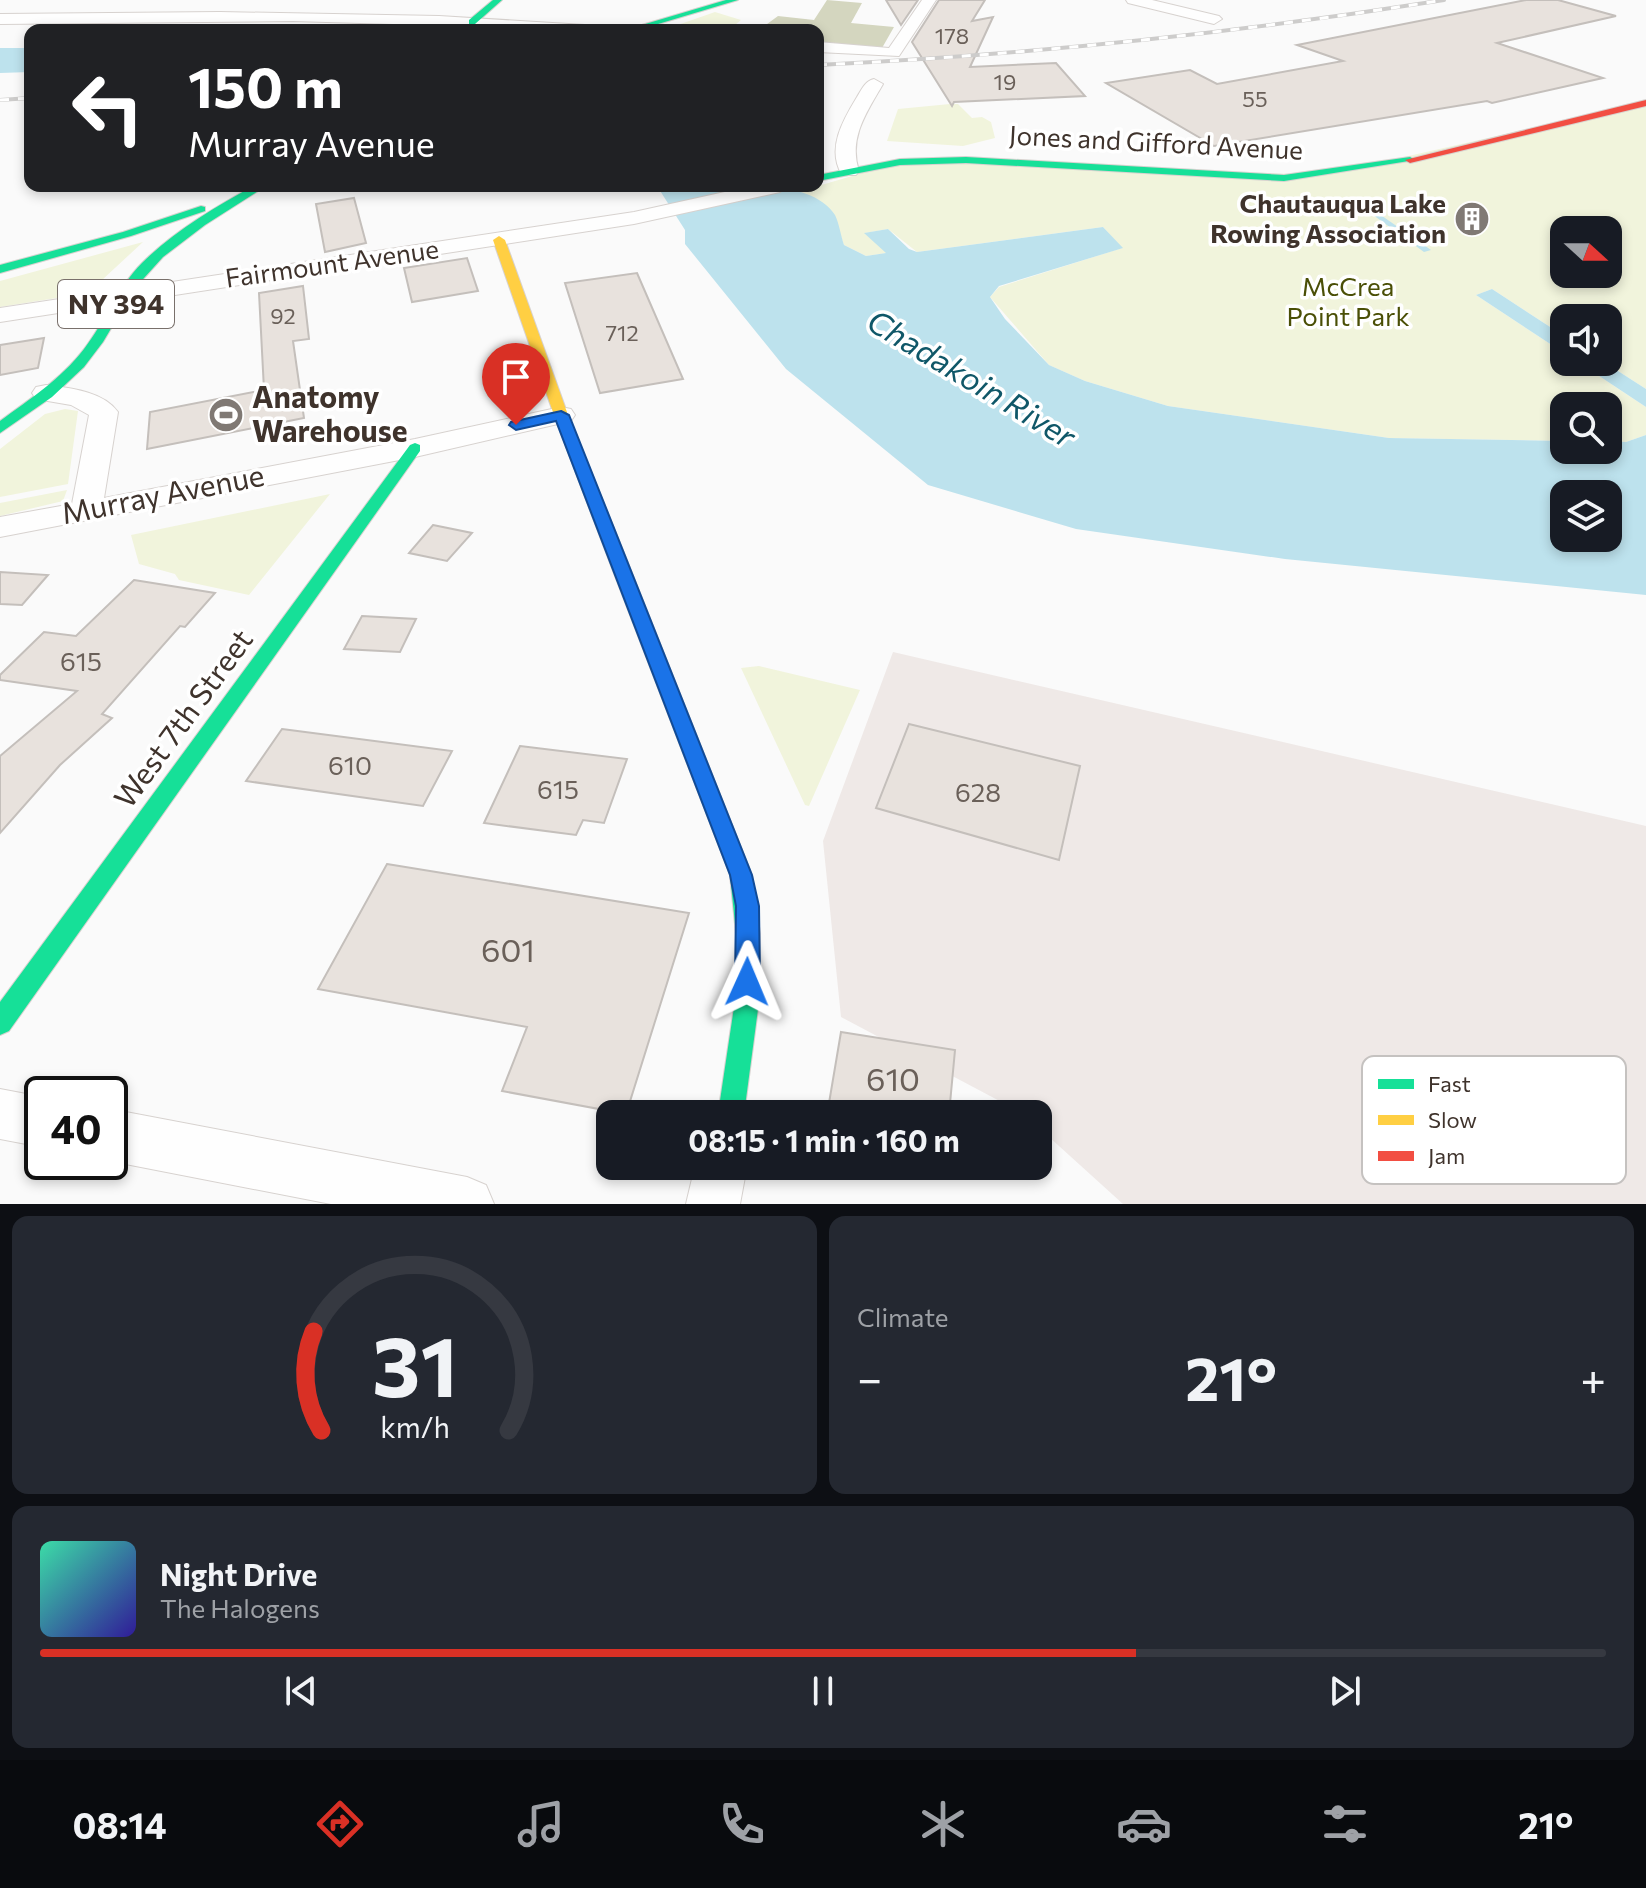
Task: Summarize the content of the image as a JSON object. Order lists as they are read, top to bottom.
{
  "streets": {
    "street": [
      "Jones and Gifford Avenue",
      "Fairmount Avenue",
      "NY 394",
      "Murray Avenue",
      "West 7th Street"
    ]
  },
  "crossings": [
    ["Fairmount Avenue", "NY 394"],
    ["Murray Avenue", "West 7th Street"]
  ],
  "water": ["Chadakoin River"],
  "parks": ["McCrea Point Park"],
  "places": {
    "building": ["Chautauqua Lake Rowing Association"],
    "sports": ["Anatomy Warehouse"]
  },
  "house_numbers": [
    "178",
    "19",
    "55",
    "92",
    "712",
    "615",
    "610",
    "615",
    "628",
    "601",
    "610"
  ],
  "legend": ["Fast", "Slow", "Jam"],
  "north": "right",
  "page": {
    "turn": ["150 m", "Murray Avenue"],
    "limit": "40",
    "trip": "08:15 · 1 min · 160 m",
    "tile": "Climate",
    "heat": ["−", "21°", "+"],
    "song": ["Night Drive", "The Halogens"],
    "tabs": ["08:14", "21°"],
    "gauge": ["31", "km/h"]
  }
}
